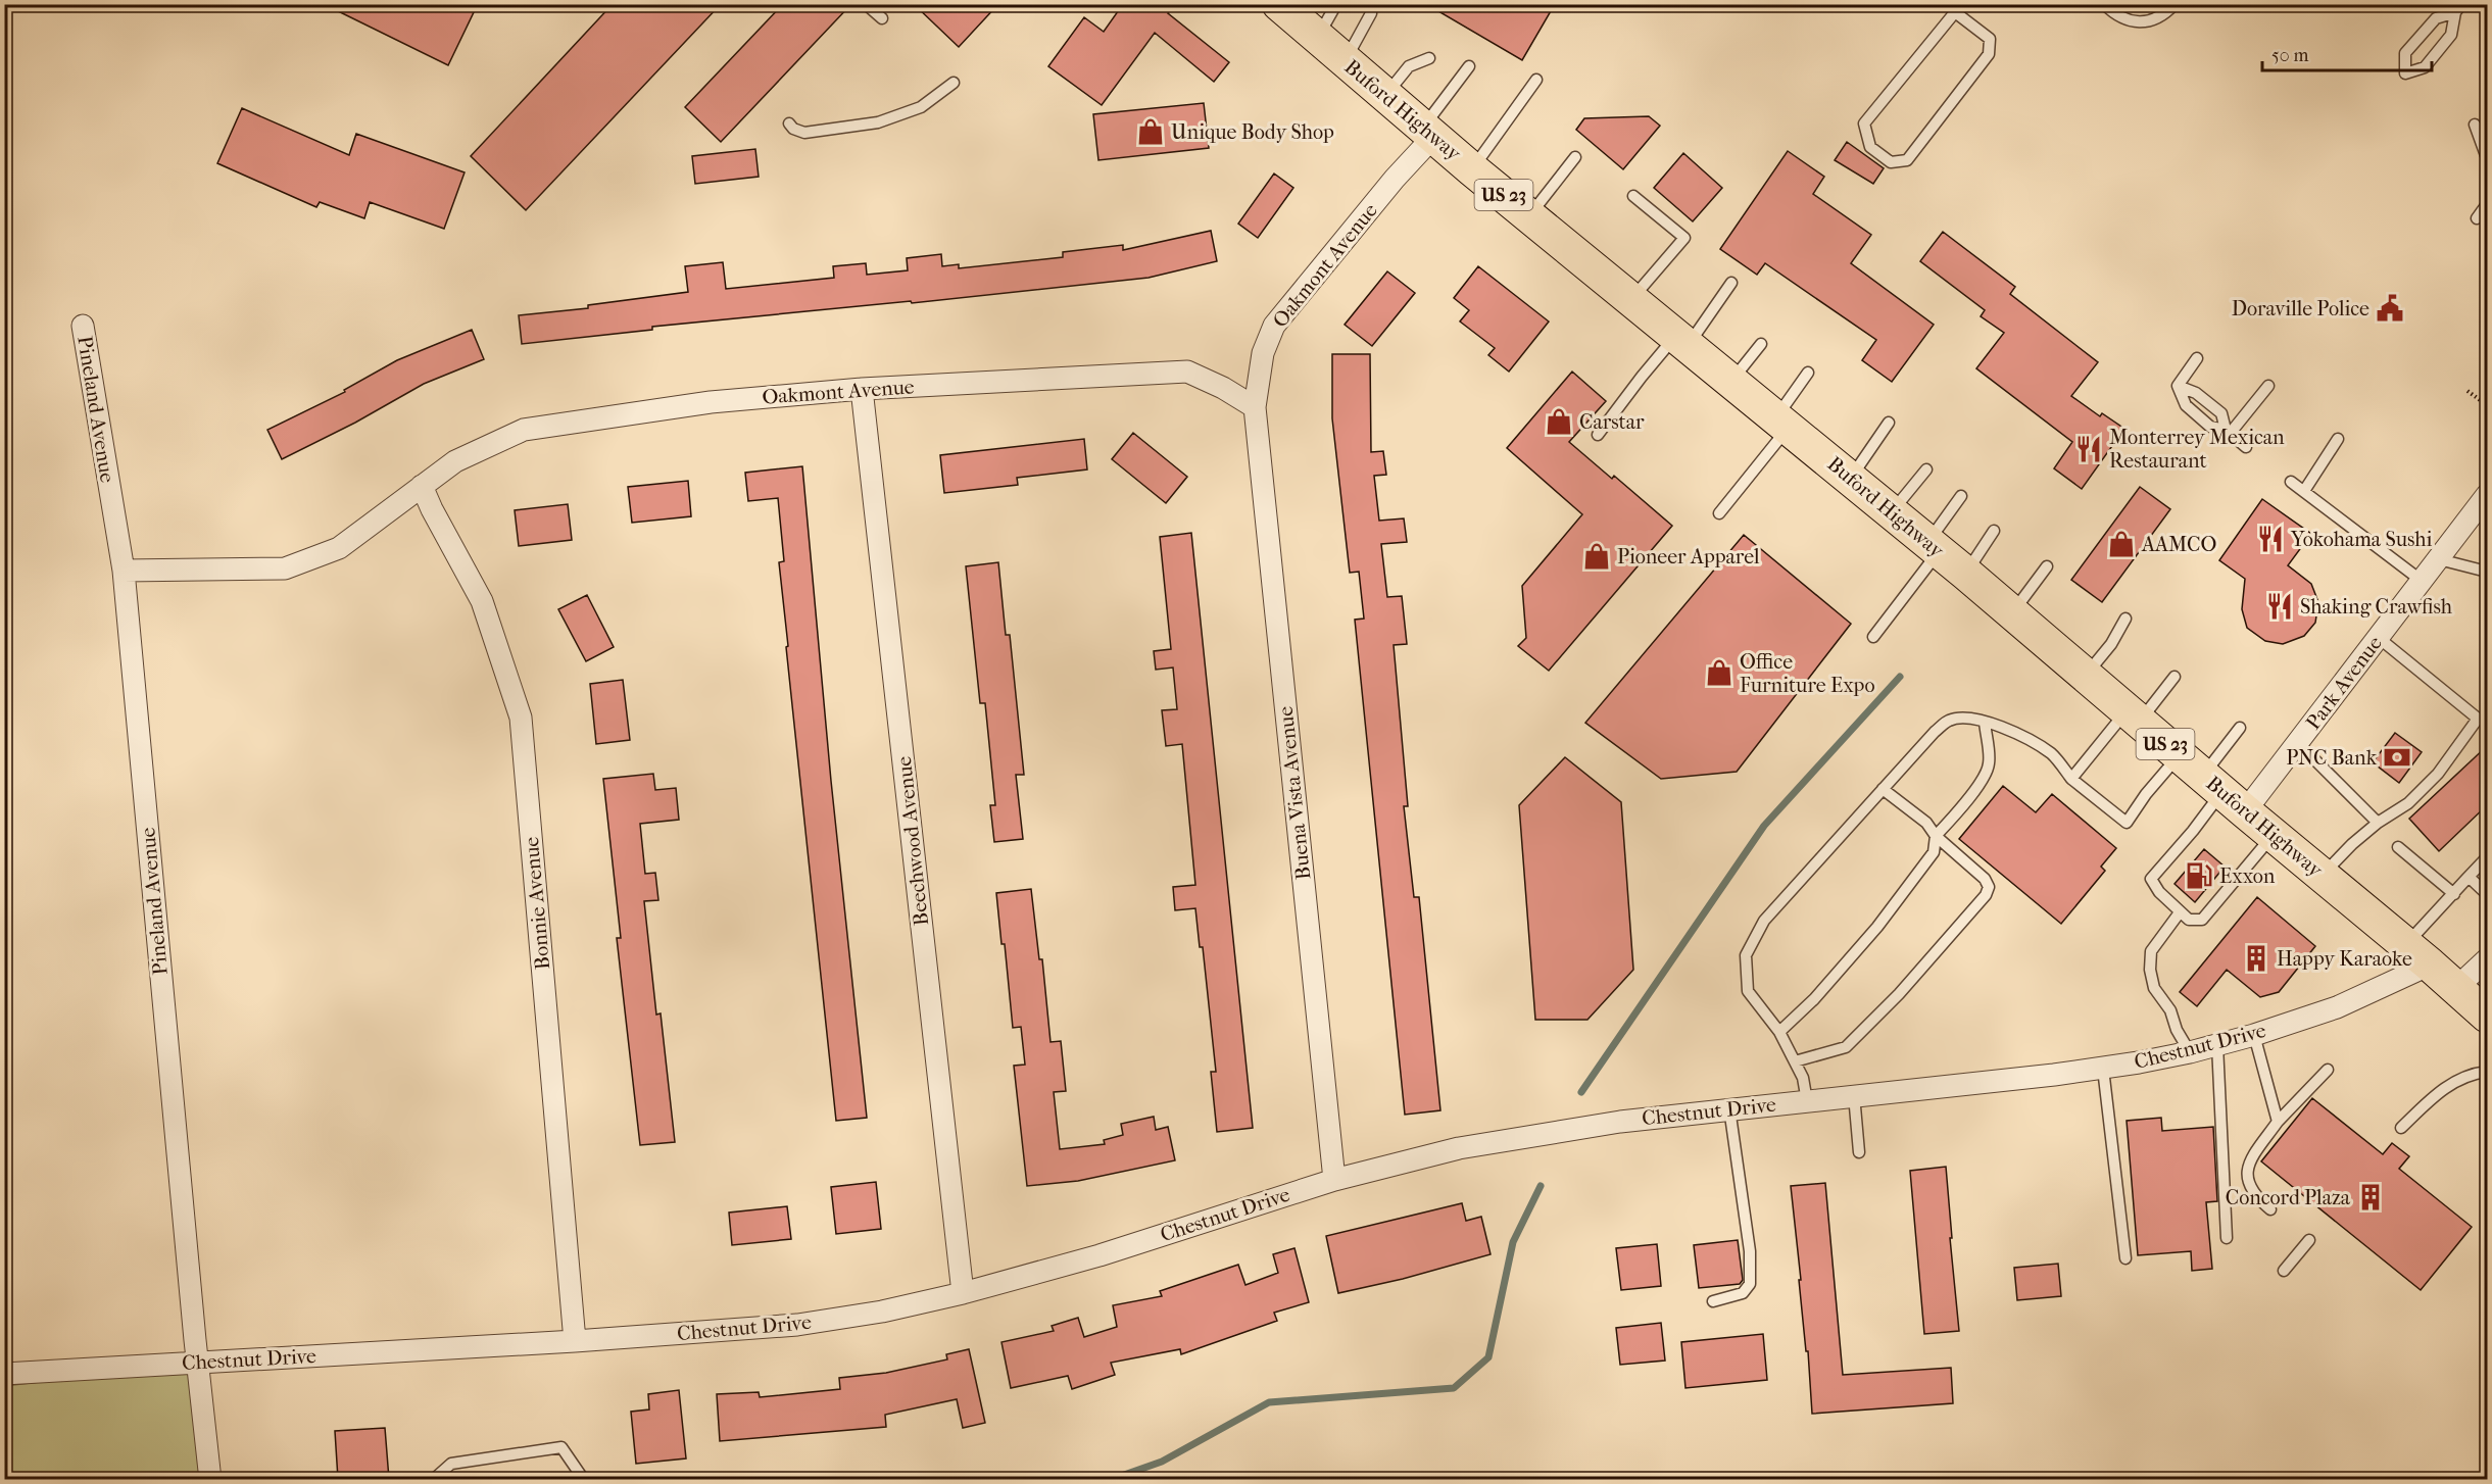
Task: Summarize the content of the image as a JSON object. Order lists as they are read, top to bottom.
{
  "streets": {
    "main road": ["Buford Highway", "US 23"],
    "street": [
      "Oakmont Avenue",
      "Pineland Avenue",
      "Park Avenue",
      "Buena Vista Avenue",
      "Beechwood Avenue",
      "Bonnie Avenue",
      "Chestnut Drive"
    ]
  },
  "crossings": [
    ["Buford Highway", "Oakmont Avenue"],
    ["Buford Highway", "Park Avenue"],
    ["Buford Highway", "Chestnut Drive"],
    ["Oakmont Avenue", "Pineland Avenue"],
    ["Oakmont Avenue", "Buena Vista Avenue"],
    ["Oakmont Avenue", "Beechwood Avenue"],
    ["Oakmont Avenue", "Bonnie Avenue"],
    ["Pineland Avenue", "Chestnut Drive"],
    ["Buena Vista Avenue", "Chestnut Drive"],
    ["Beechwood Avenue", "Chestnut Drive"],
    ["Bonnie Avenue", "Chestnut Drive"]
  ],
  "places": {
    "shop": [
      "Unique Body Shop",
      "Carstar",
      "AAMCO",
      "Pioneer Apparel",
      "Office Furniture Expo"
    ],
    "public building": ["Doraville Police"],
    "restaurant": ["Monterrey Mexican Restaurant", "Yokohama Sushi", "Shaking Crawfish"],
    "bank": ["PNC Bank"],
    "fuel station": ["Exxon"],
    "building": ["Happy Karaoke", "Concord Plaza"]
  },
  "scale_bar": "50 m"
}
